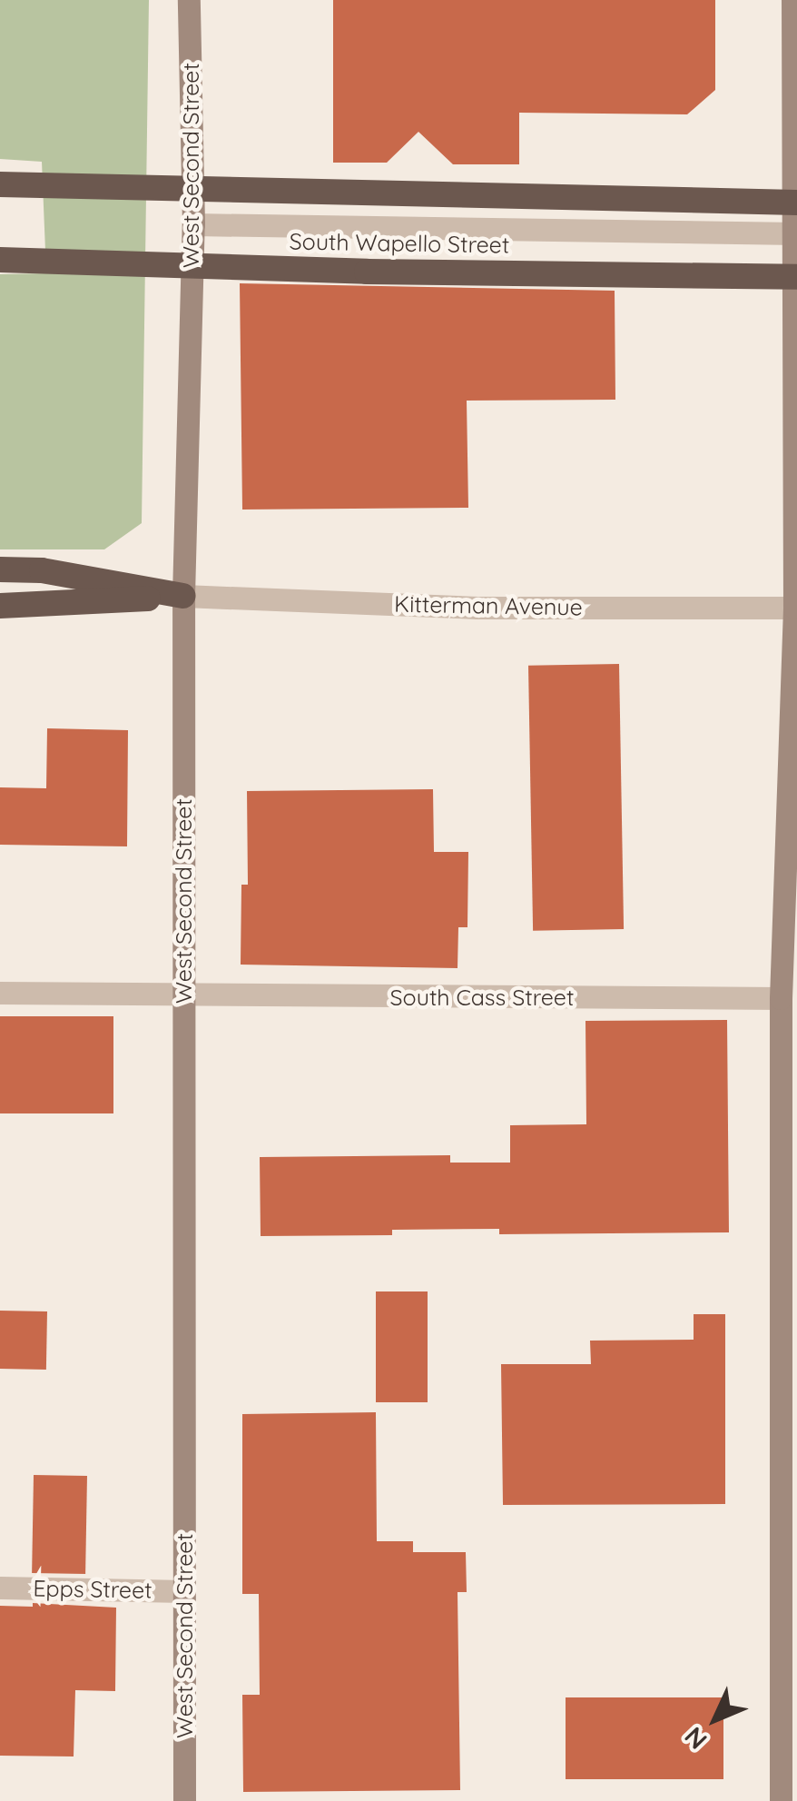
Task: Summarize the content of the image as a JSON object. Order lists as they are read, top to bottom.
{
  "streets": {
    "highway": ["South Wapello Street"],
    "main road": ["West Second Street"],
    "street": ["Kitterman Avenue", "South Cass Street", "Epps Street"]
  },
  "crossings": [
    ["West Second Street", "South Wapello Street"],
    ["West Second Street", "Kitterman Avenue"],
    ["West Second Street", "South Cass Street"],
    ["West Second Street", "Epps Street"]
  ],
  "north": "bottom left"
}
